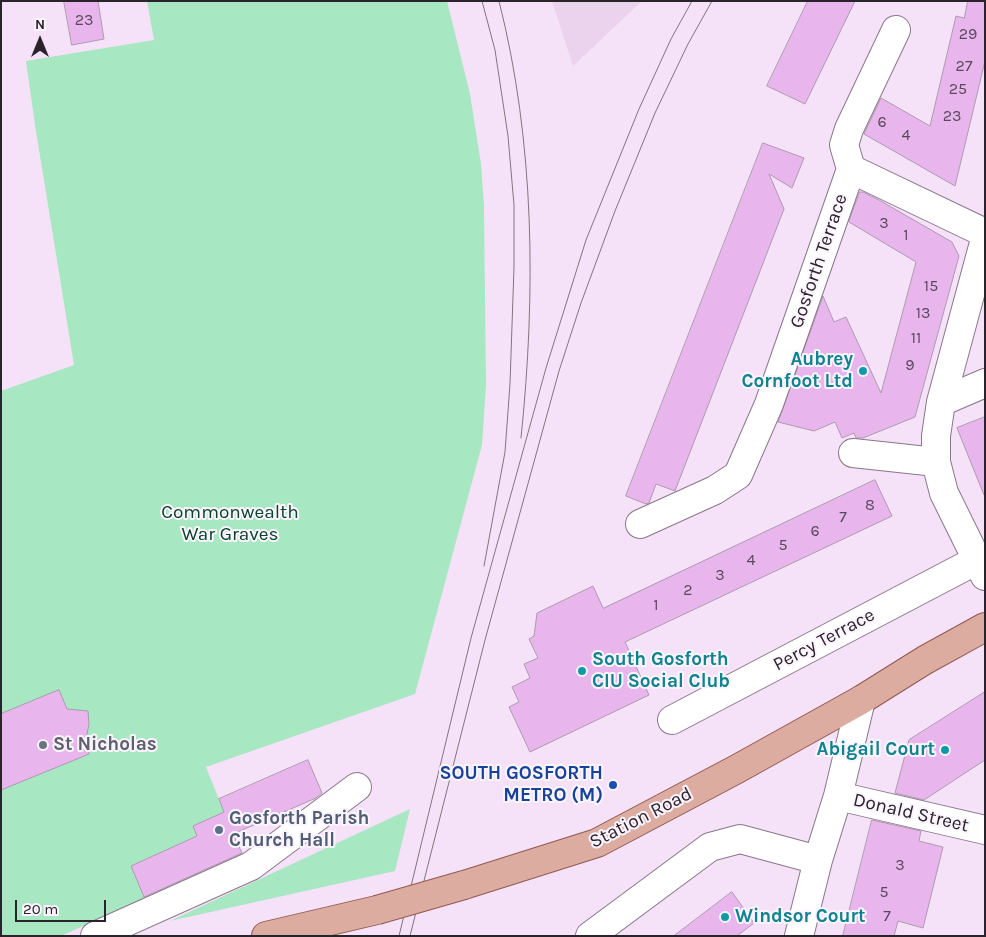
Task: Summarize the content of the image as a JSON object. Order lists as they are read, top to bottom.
{
  "streets": {
    "main road": ["Station Road"],
    "street": ["Gosforth Terrace", "Percy Terrace", "Donald Street"]
  },
  "parks": ["Commonwealth War Graves"],
  "places": [
    "Aubrey Cornfoot Ltd",
    "South Gosforth CIU Social Club",
    "St Nicholas",
    "Abigail Court",
    "SOUTH GOSFORTH METRO (M)",
    "Gosforth Parish Church Hall",
    "Windsor Court"
  ],
  "house_numbers": [
    "23",
    "29",
    "27",
    "25",
    "23",
    "6",
    "4",
    "3",
    "1",
    "15",
    "13",
    "11",
    "9",
    "8",
    "7",
    "6",
    "5",
    "4",
    "3",
    "2",
    "1",
    "3",
    "5",
    "7"
  ],
  "scale_bar": "20 m",
  "north": "top"
}
